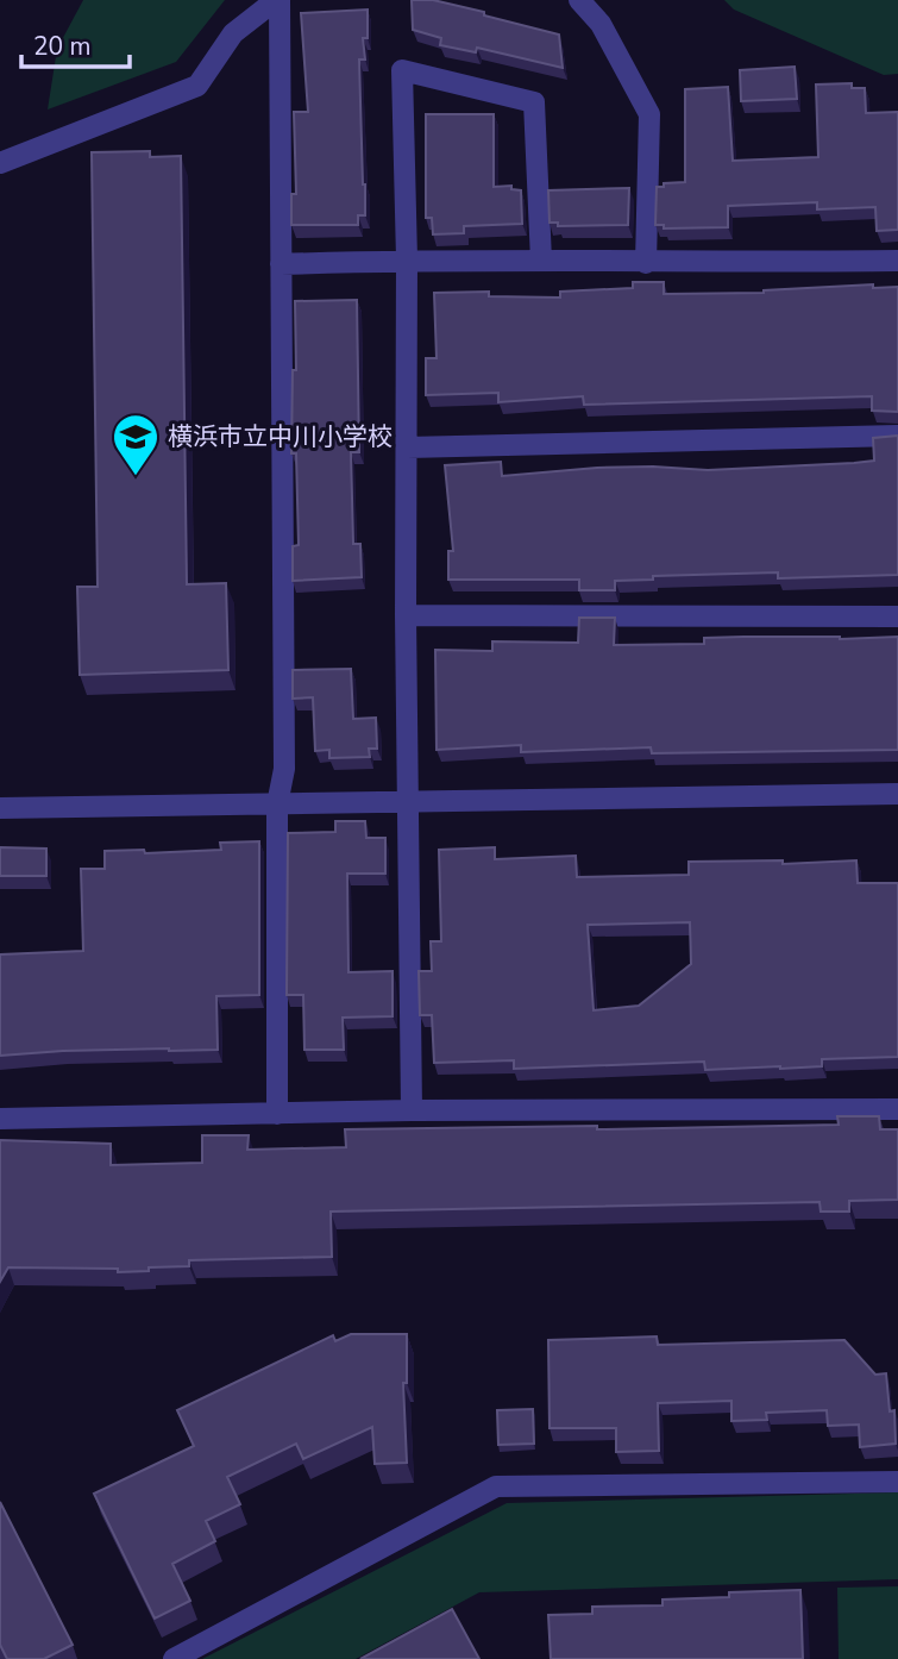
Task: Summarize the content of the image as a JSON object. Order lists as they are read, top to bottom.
{
  "places": {
    "school or university": ["横浜市立中川小学校"]
  },
  "scale_bar": "20 m"
}
